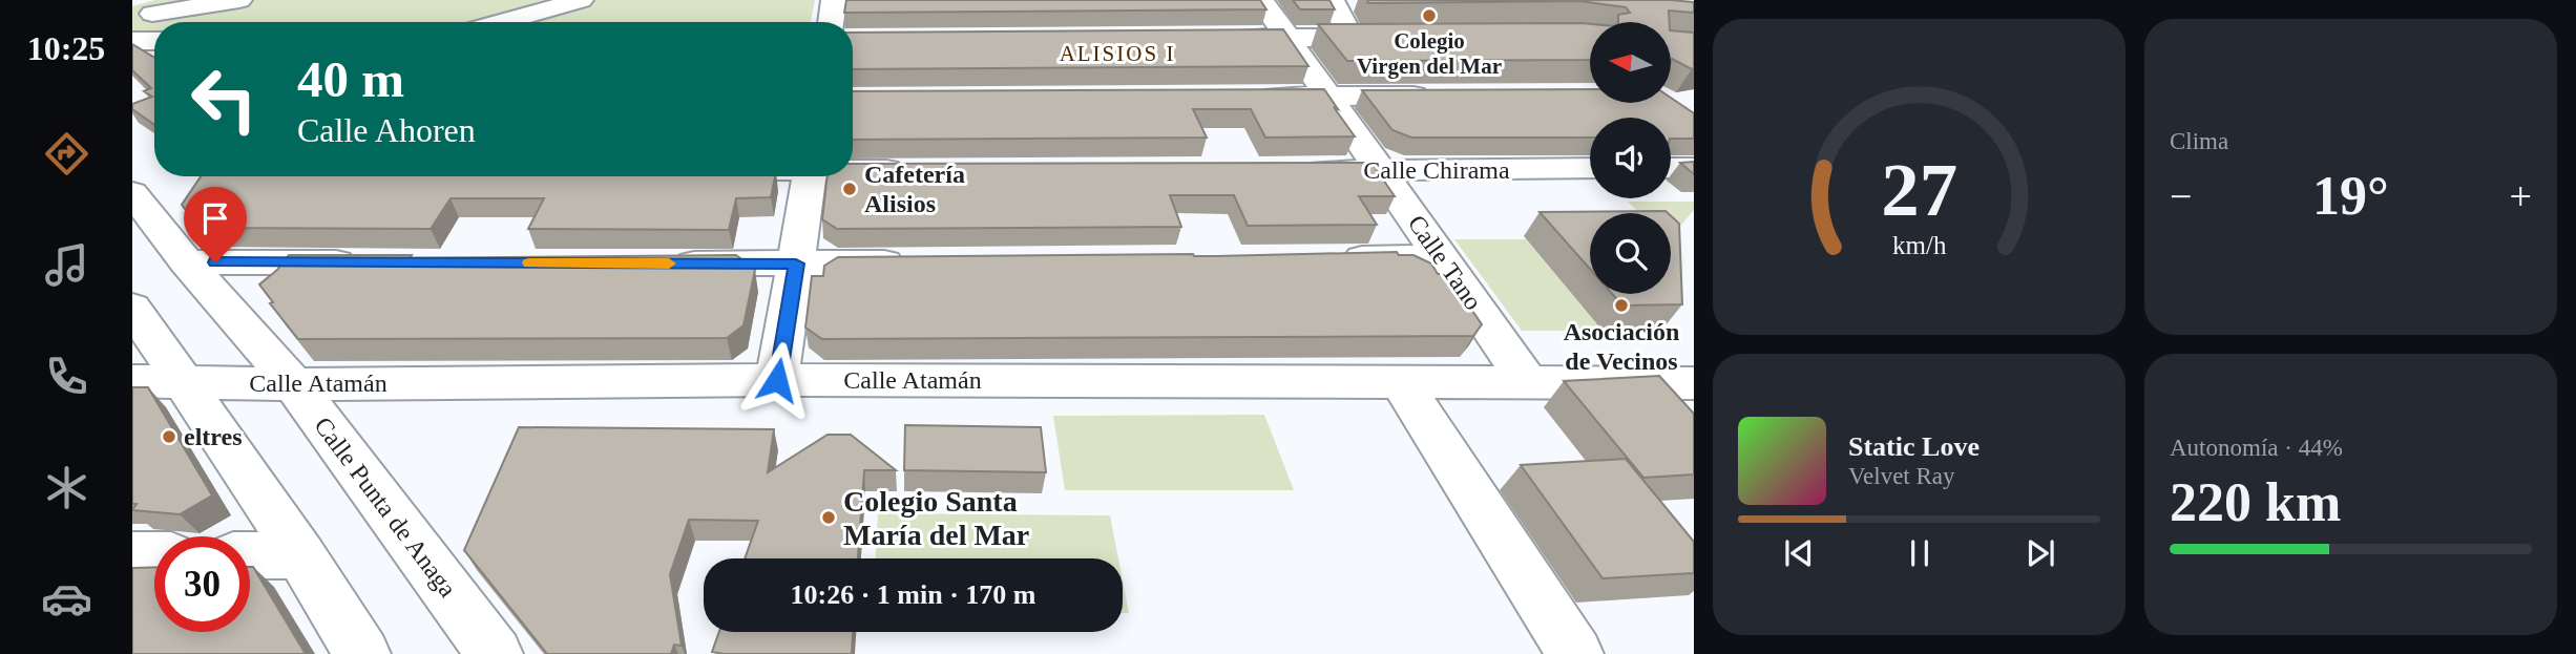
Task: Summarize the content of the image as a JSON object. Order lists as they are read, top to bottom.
{
  "streets": {
    "street": [
      "Calle Chirama",
      "Calle Tano",
      "Calle Atamán",
      "Calle Punta de Anaga"
    ]
  },
  "crossings": [
    ["Calle Chirama", "Calle Tano"],
    ["Calle Tano", "Calle Atamán"],
    ["Calle Atamán", "Calle Punta de Anaga"]
  ],
  "districts": ["ALISIOS I"],
  "places": [
    "Colegio Virgen del Mar",
    "Cafetería Alisios",
    "Asociación de Vecinos",
    "eltres",
    "Colegio Santa María del Mar"
  ],
  "north": "left",
  "page": {
    "tabs": "10:25",
    "tile": [
      "Clima",
      ["Autonomía · 44%", "220 km"]
    ],
    "turn": ["40 m", "Calle Ahoren"],
    "heat": ["−", "19°", "+"],
    "song": ["Static Love", "Velvet Ray"],
    "limit": "30",
    "trip": "10:26 · 1 min · 170 m",
    "gauge": ["27", "km/h"]
  }
}
